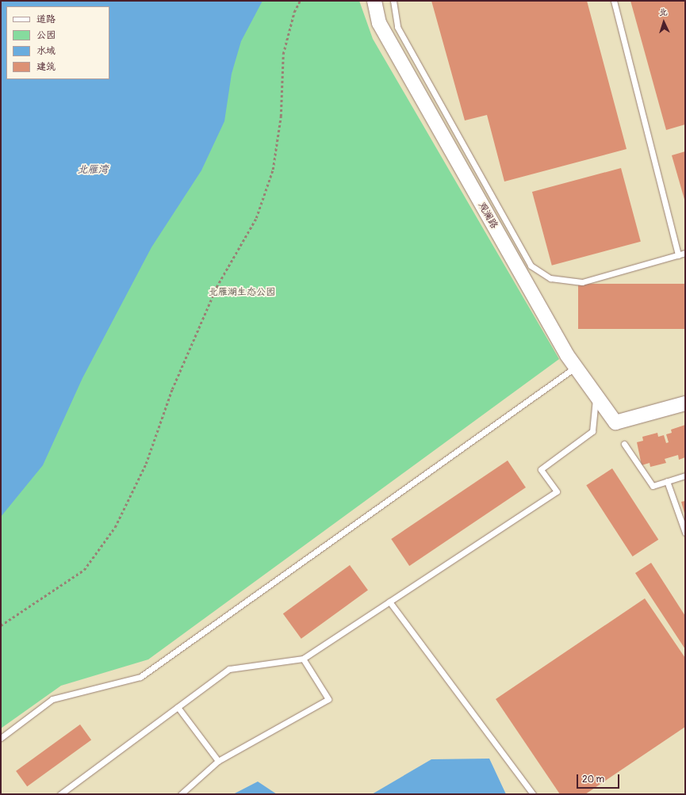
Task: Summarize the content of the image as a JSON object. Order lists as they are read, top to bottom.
{
  "streets": {
    "street": ["观澜路"]
  },
  "water": ["北雁湾"],
  "parks": ["北雁湖生态公园"],
  "legend": [
    "道路",
    "公园",
    "水域",
    "建筑"
  ],
  "scale_bar": "20 m",
  "north": "top"
}
